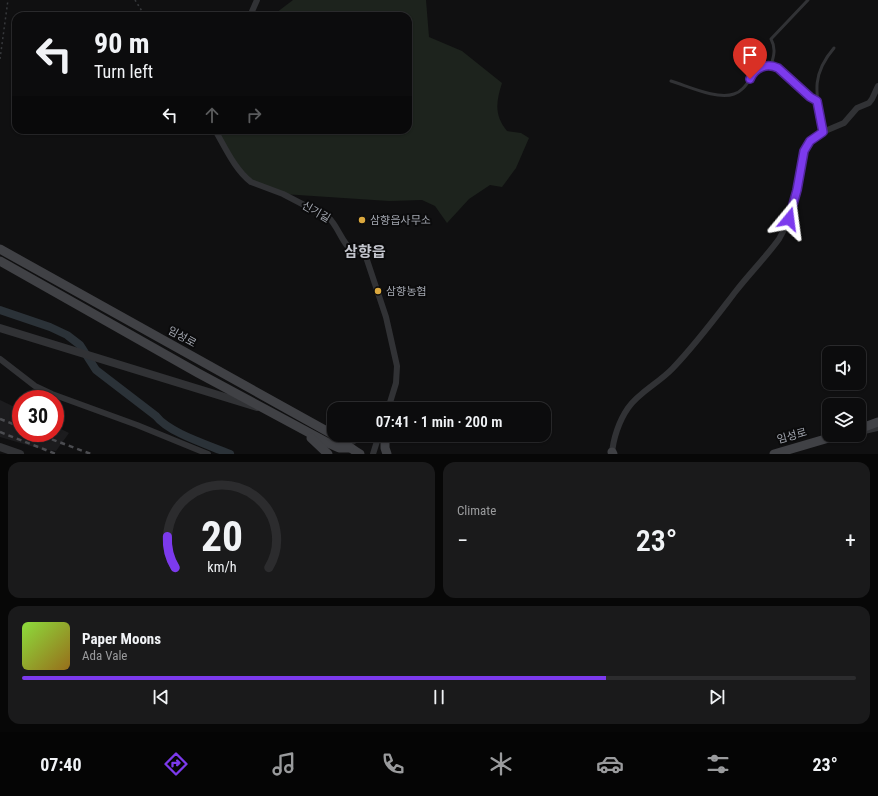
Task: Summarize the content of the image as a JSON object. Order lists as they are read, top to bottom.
{
  "streets": {
    "main road": ["임성로"],
    "street": ["신기길"]
  },
  "districts": ["삼향읍"],
  "places": ["삼향읍사무소", "삼향농협"],
  "page": {
    "turn": ["90 m", "Turn left"],
    "limit": "30",
    "trip": "07:41 · 1 min · 200 m",
    "tile": "Climate",
    "heat": ["−", "23°", "+"],
    "song": ["Paper Moons", "Ada Vale"],
    "tabs": ["07:40", "23°"],
    "gauge": ["20", "km/h"]
  }
}
